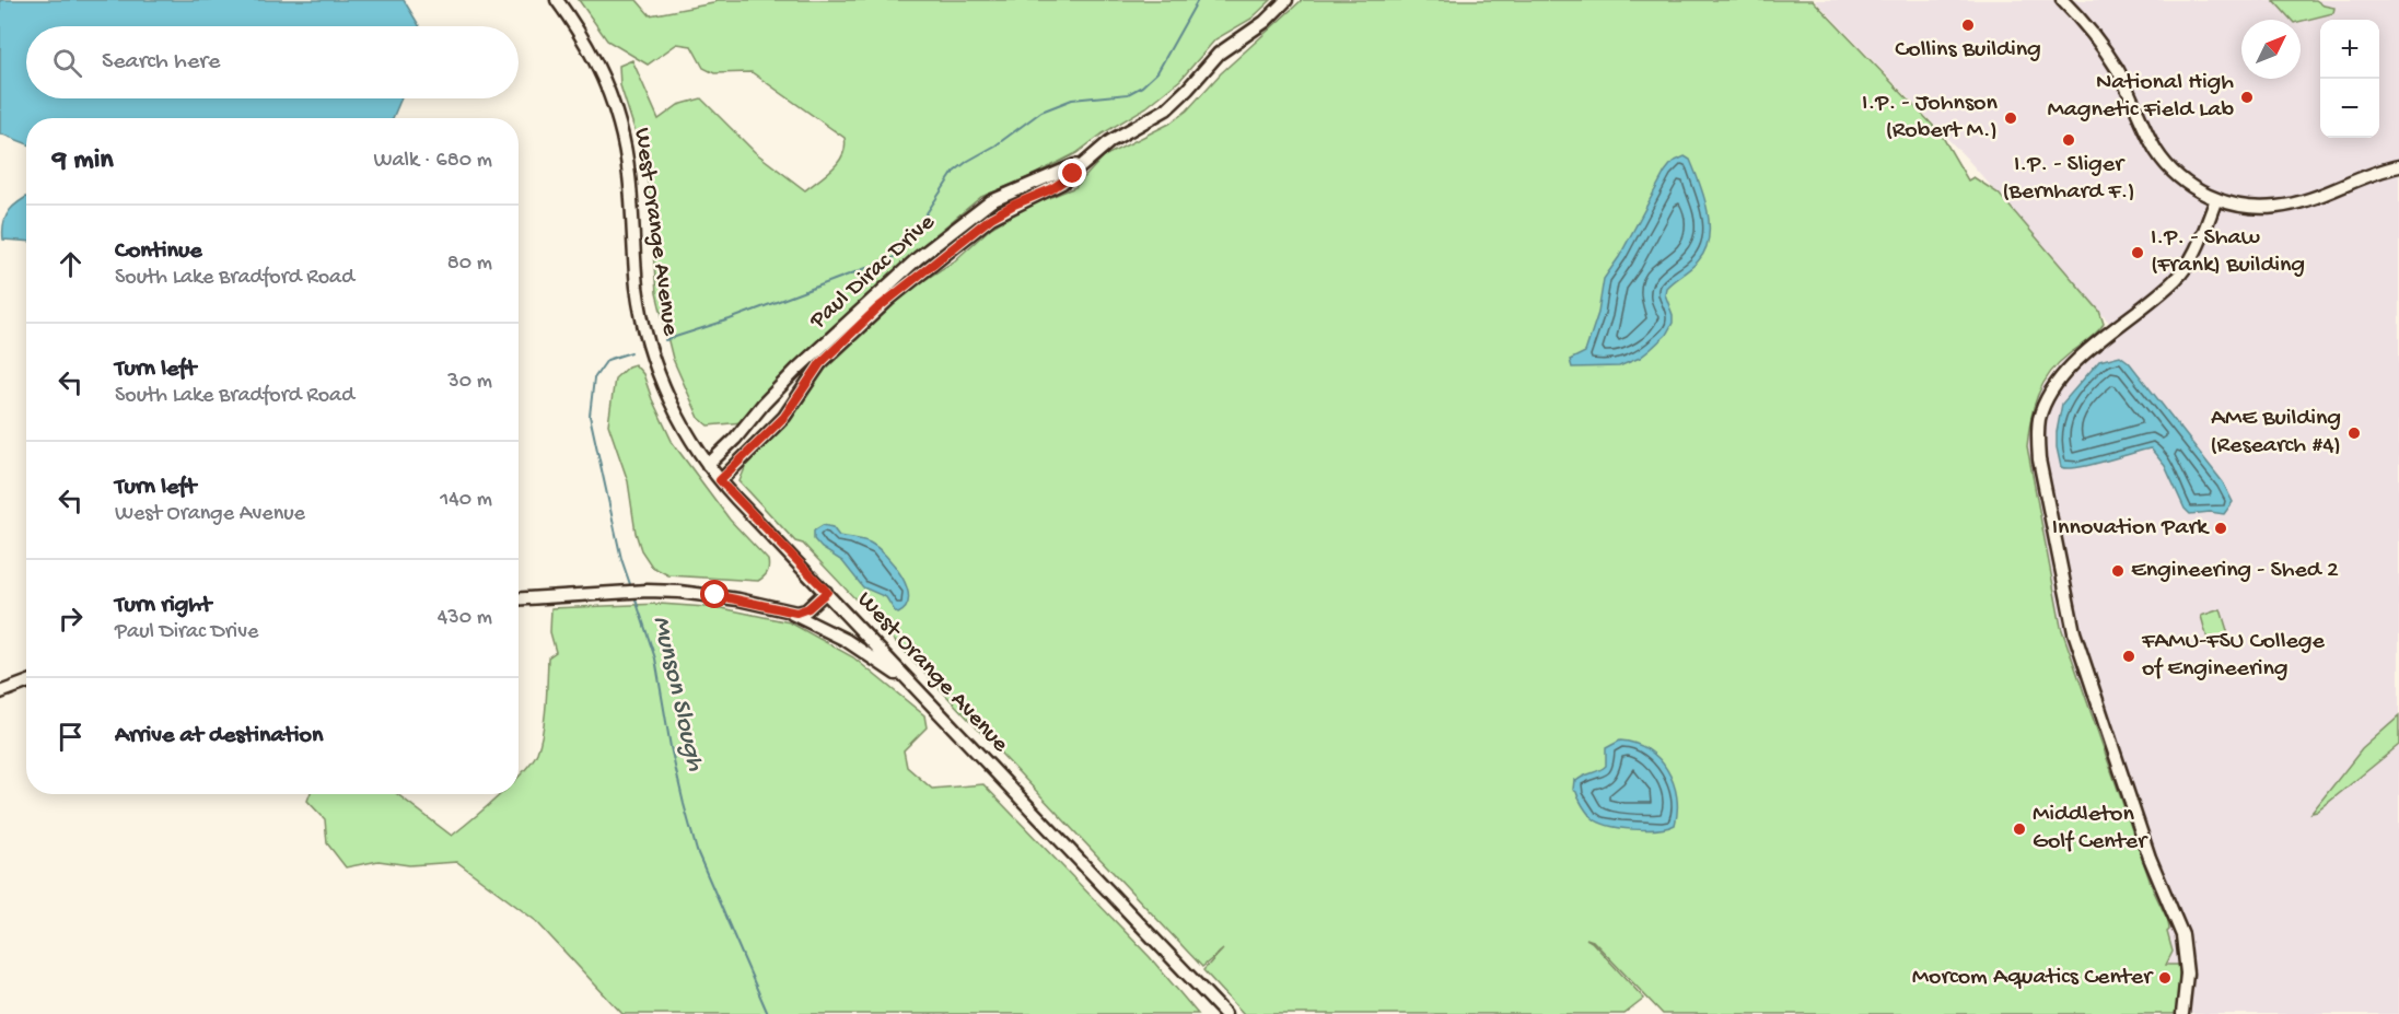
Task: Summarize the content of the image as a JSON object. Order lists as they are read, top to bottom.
{
  "streets": {
    "street": ["West Orange Avenue", "Paul Dirac Drive"]
  },
  "crossings": [
    ["West Orange Avenue", "Paul Dirac Drive"]
  ],
  "water": ["Munson Slough"],
  "places": [
    "Collins Building",
    "National High Magnetic Field Lab",
    "I.P. - Johnson (Robert M.)",
    "I.P. - Sliger (Bernhard F.)",
    "I.P. - Shaw (Frank) Building",
    "AME Building (Research #4)",
    "Innovation Park",
    "Engineering - Shed 2",
    "FAMU-FSU College of Engineering",
    "Middleton Golf Center",
    "Morcom Aquatics Center"
  ],
  "north": "top right",
  "page": {
    "map_buttons": ["+", "−"],
    "search": "Search here",
    "heading": ["9 min", "Walk · 680 m"],
    "list": [
      ["Continue", "South Lake Bradford Road", "80 m"],
      ["Turn left", "South Lake Bradford Road", "30 m"],
      ["Turn left", "West Orange Avenue", "140 m"],
      ["Turn right", "Paul Dirac Drive", "430 m"],
      "Arrive at destination"
    ]
  }
}
